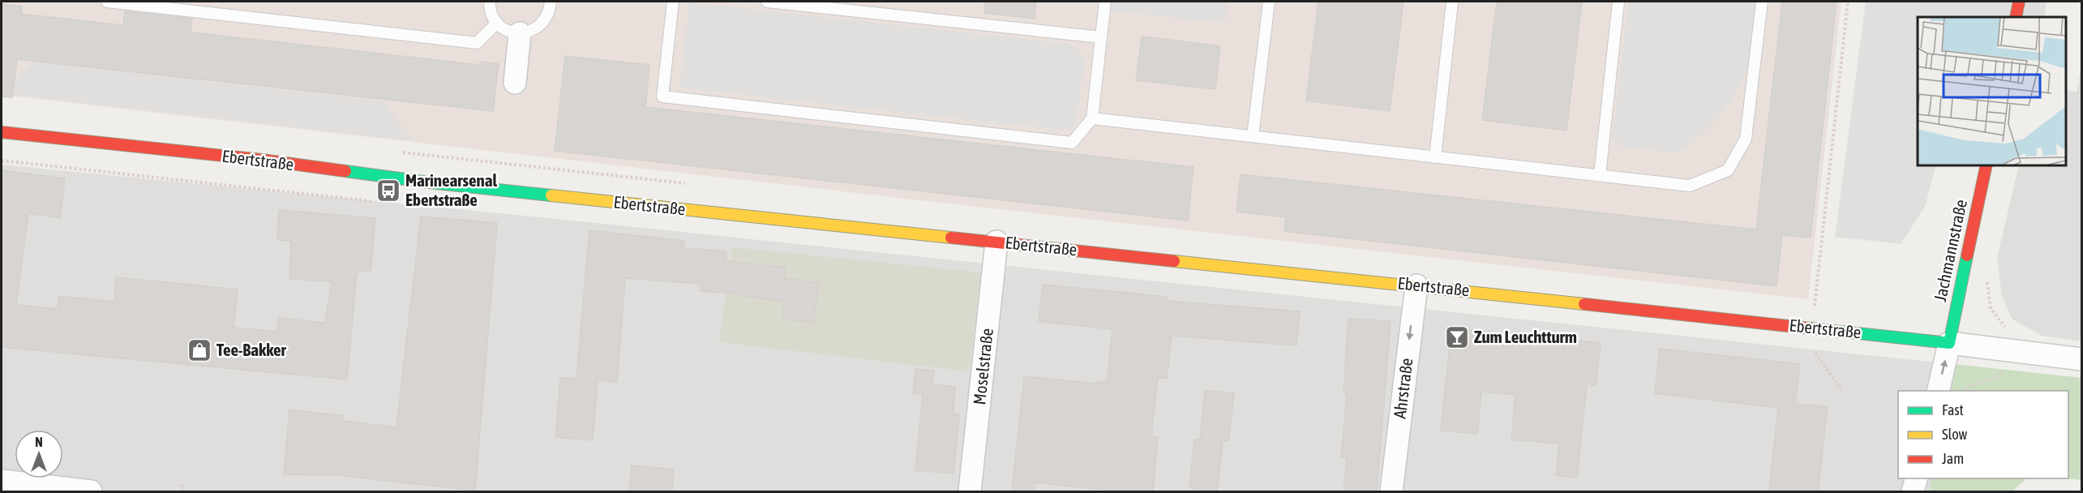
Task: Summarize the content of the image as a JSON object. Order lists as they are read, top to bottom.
{
  "streets": {
    "street": [
      "Ebertstraße",
      "Jachmannstraße",
      "Moselstraße",
      "Ahrstraße"
    ]
  },
  "crossings": [
    ["Ebertstraße", "Jachmannstraße"],
    ["Ebertstraße", "Moselstraße"],
    ["Ebertstraße", "Ahrstraße"]
  ],
  "one_way": ["Ahrstraße"],
  "places": {
    "bus stop": ["Marinearsenal Ebertstraße"],
    "bar": ["Zum Leuchtturm"],
    "shop": ["Tee-Bakker"]
  },
  "legend": ["Fast", "Slow", "Jam"],
  "north": "top"
}
